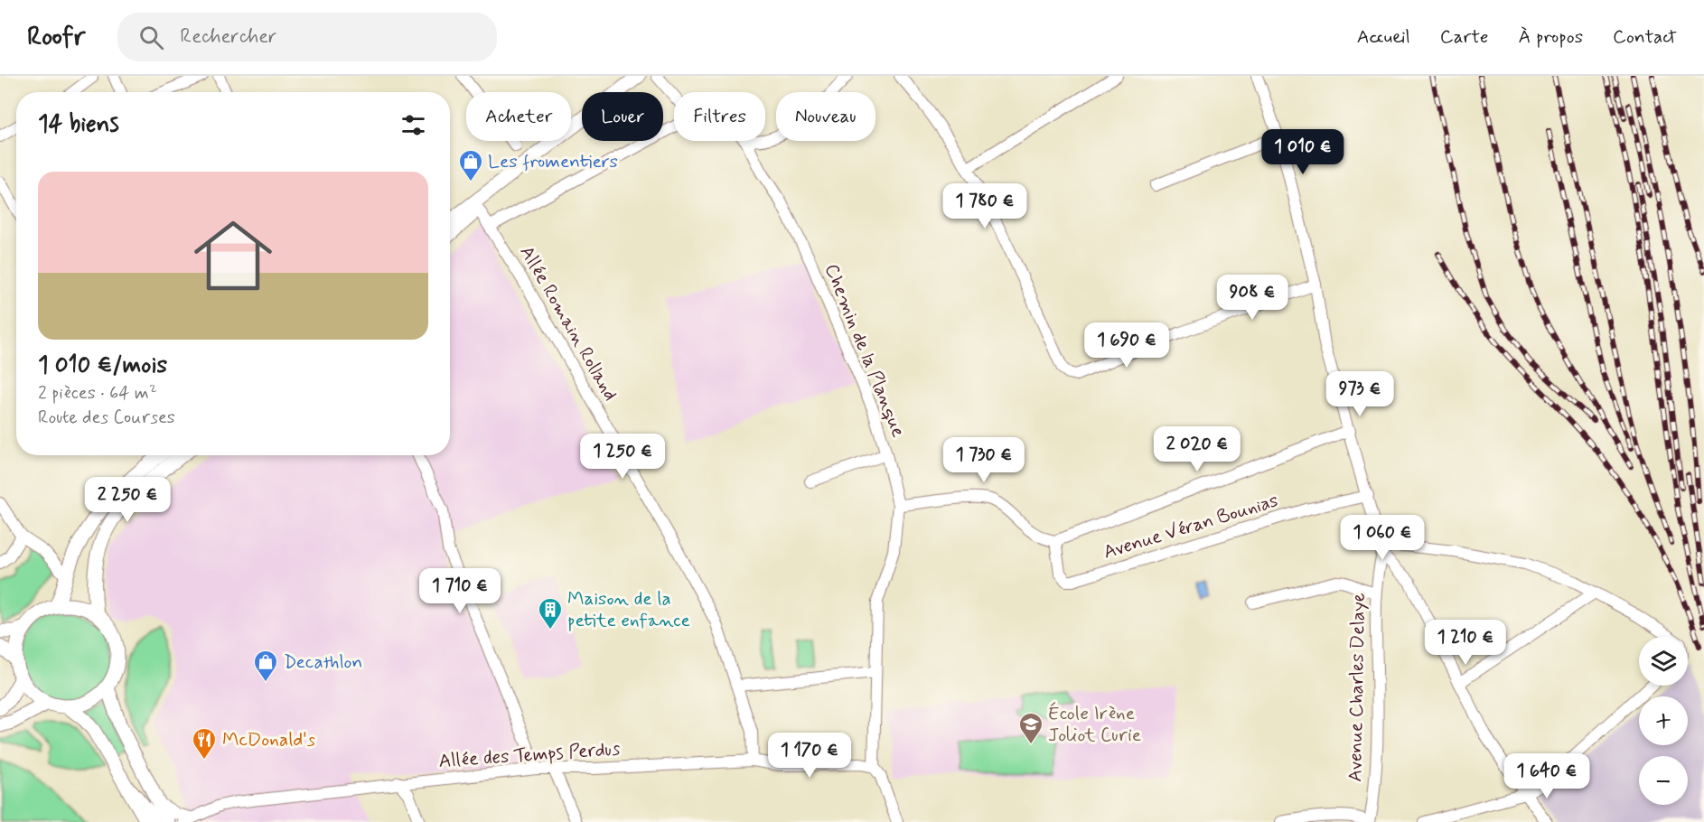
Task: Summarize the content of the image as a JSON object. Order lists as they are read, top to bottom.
{
  "streets": {
    "street": [
      "Allée Romain Rolland",
      "Chemin de la Planque",
      "Avenue Véran Bounias",
      "Avenue Charles Delaye",
      "Allée des Temps Perdus"
    ]
  },
  "crossings": [
    ["Allée Romain Rolland", "Allée des Temps Perdus"],
    ["Chemin de la Planque", "Allée des Temps Perdus"]
  ],
  "places": {
    "shop": ["Les fromentiers", "Decathlon"],
    "building": ["Maison de la petite enfance"],
    "school or university": ["École Irène Joliot Curie"],
    "restaurant": ["McDonald's"]
  },
  "page": {
    "header": "Roofr",
    "search": "Rechercher",
    "nav": [
      "Accueil",
      "Carte",
      "À propos",
      "Contact"
    ],
    "chip": [
      "Acheter",
      "Louer",
      "Filtres",
      "Nouveau"
    ],
    "heading": "14 biens",
    "price": [
      "1 010 €",
      "1 780 €",
      "908 €",
      "1 690 €",
      "973 €",
      "2 020 €",
      "1 250 €",
      "1 730 €",
      "2 250 €",
      "1 060 €",
      "1 710 €",
      "1 210 €",
      "1 170 €",
      "1 640 €"
    ],
    "list": [
      {
        "name": "1 010 €/mois",
        "note": "2 pièces · 64 m² · Route des Courses"
      }
    ],
    "map_buttons": ["+", "−"]
  }
}
